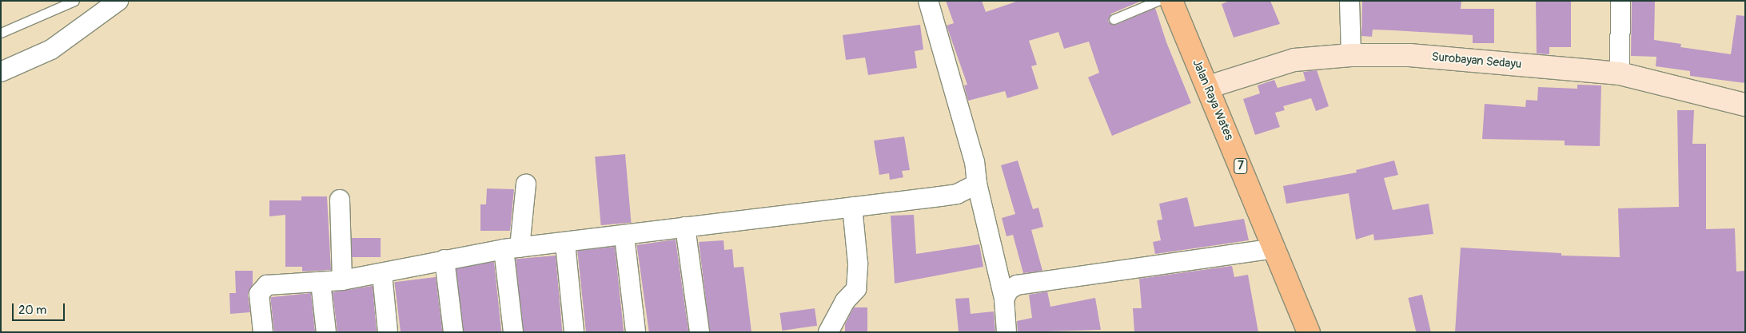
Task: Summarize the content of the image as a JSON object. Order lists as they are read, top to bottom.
{
  "streets": {
    "highway": ["Jalan Raya Wates", "7"],
    "main road": ["Surobayan Sedayu"]
  },
  "crossings": [
    ["Surobayan Sedayu", "Jalan Raya Wates"]
  ],
  "scale_bar": "20 m"
}
